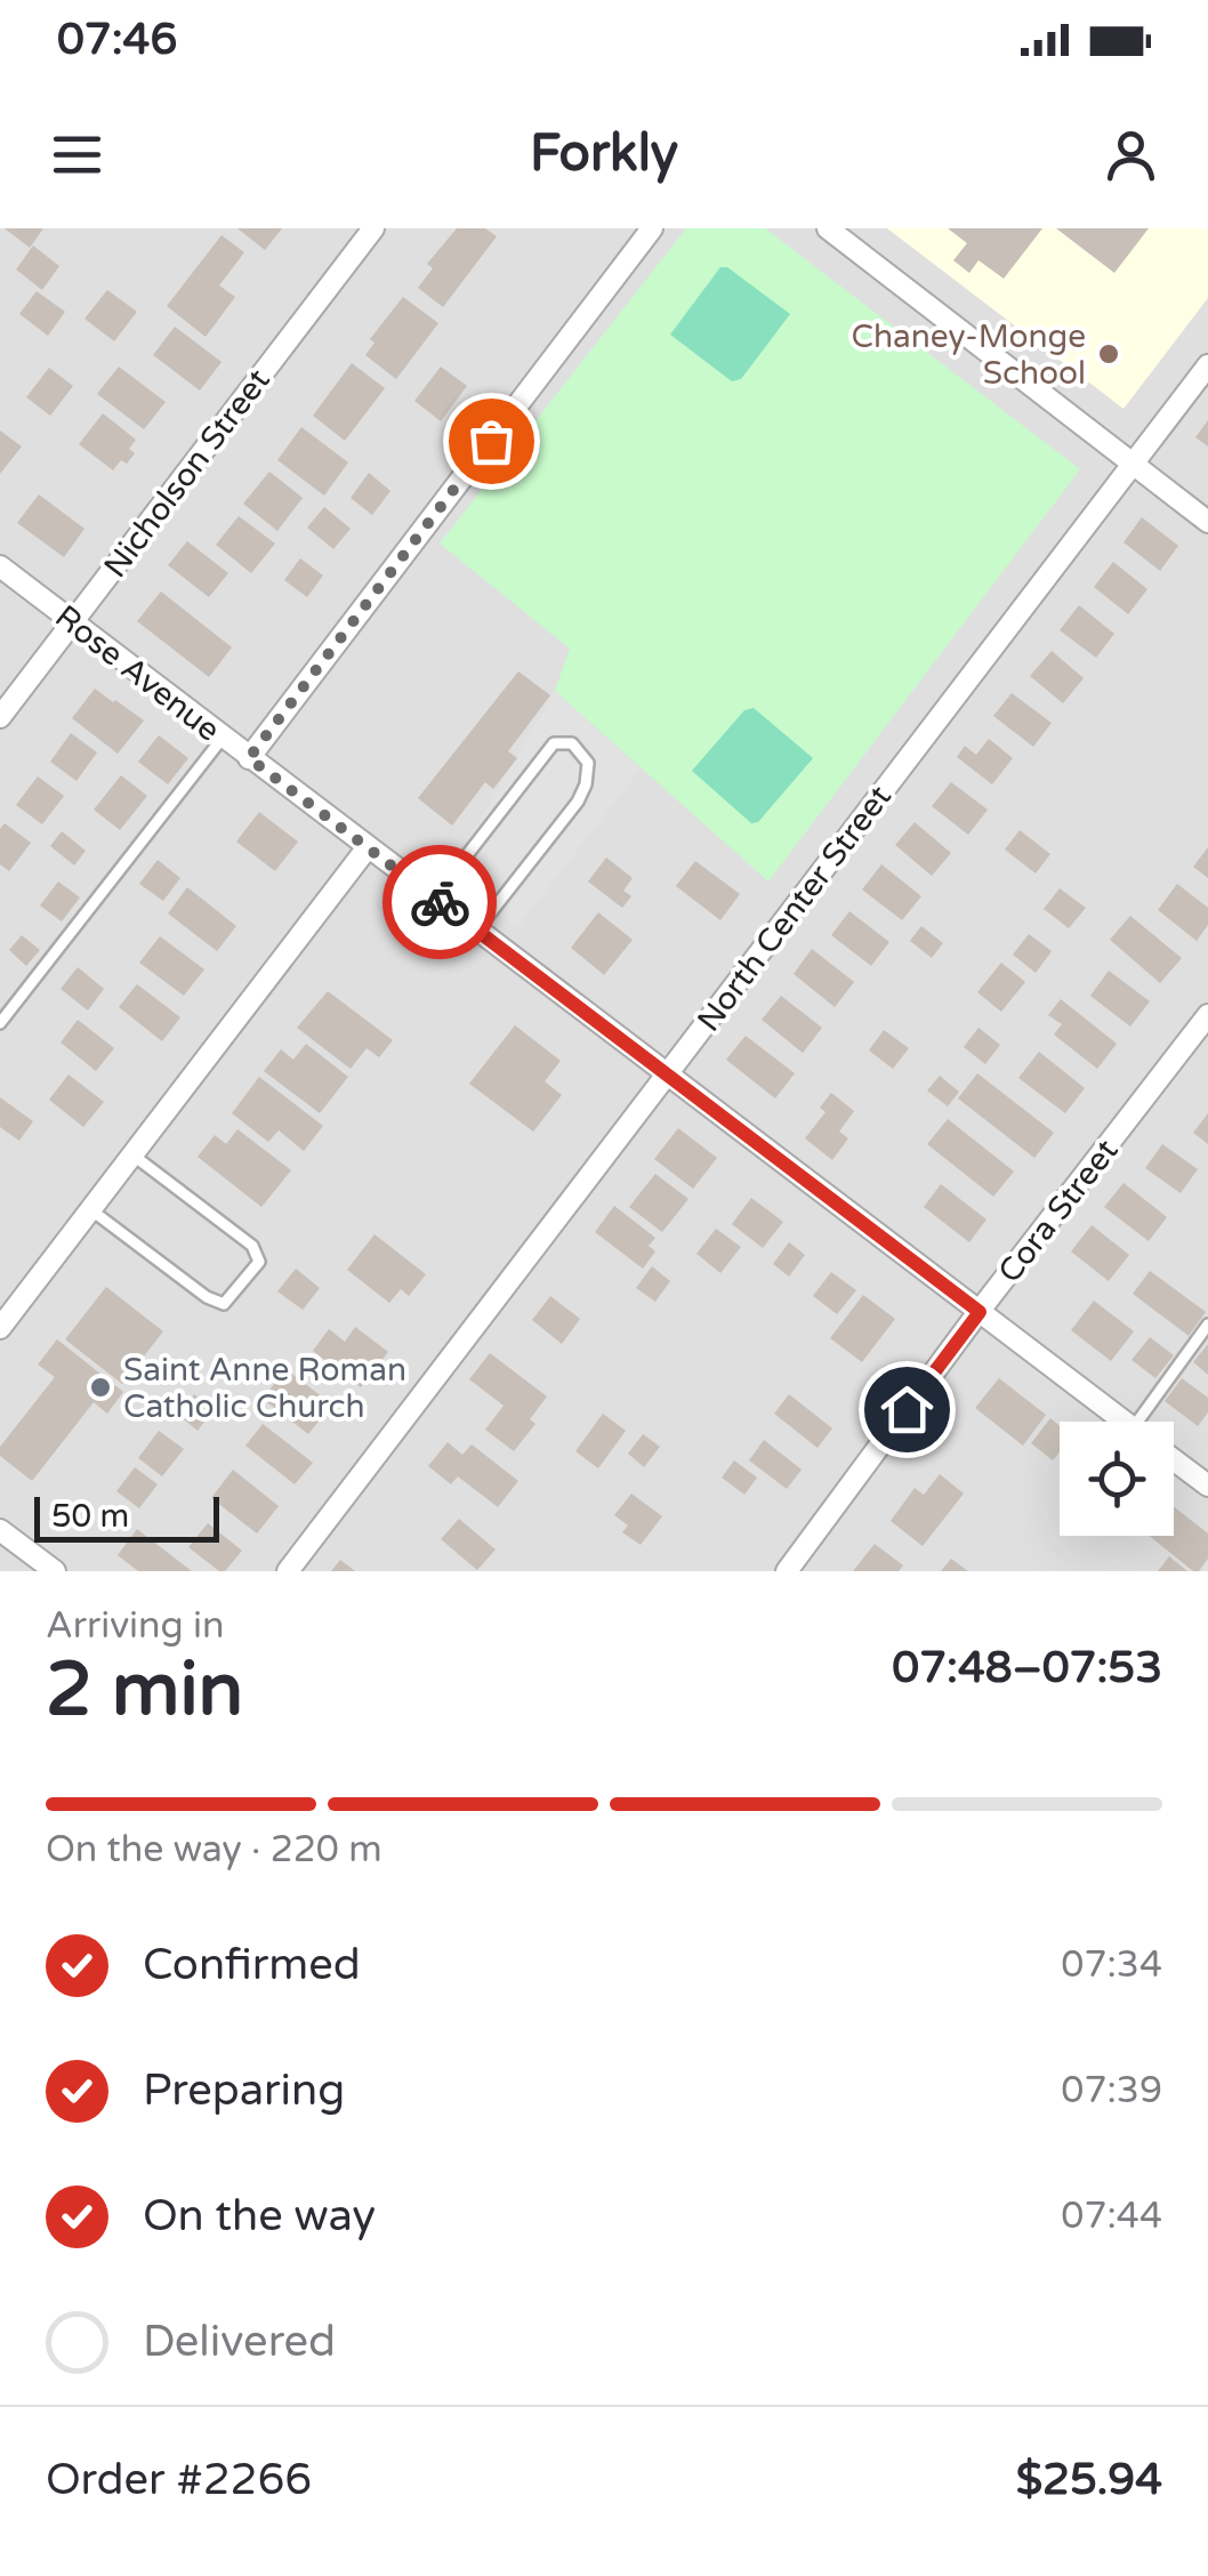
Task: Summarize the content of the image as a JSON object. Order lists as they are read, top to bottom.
{
  "streets": {
    "street": [
      "Nicholson Street",
      "Rose Avenue",
      "North Center Street",
      "Cora Street"
    ]
  },
  "crossings": [
    ["Nicholson Street", "Rose Avenue"],
    ["Rose Avenue", "North Center Street"],
    ["Rose Avenue", "Cora Street"]
  ],
  "places": ["Chaney-Monge School", "Saint Anne Roman Catholic Church"],
  "scale_bar": "50 m",
  "page": {
    "status": "07:46",
    "header": "Forkly",
    "scale": "50 m",
    "heading": ["2 min", "Arriving in", "07:48–07:53"],
    "panel": ["Order #2266", "$25.94"],
    "bar": "On the way · 220 m",
    "list": [
      ["Confirmed", "07:34"],
      ["Preparing", "07:39"],
      ["On the way", "07:44"],
      "Delivered"
    ]
  }
}
